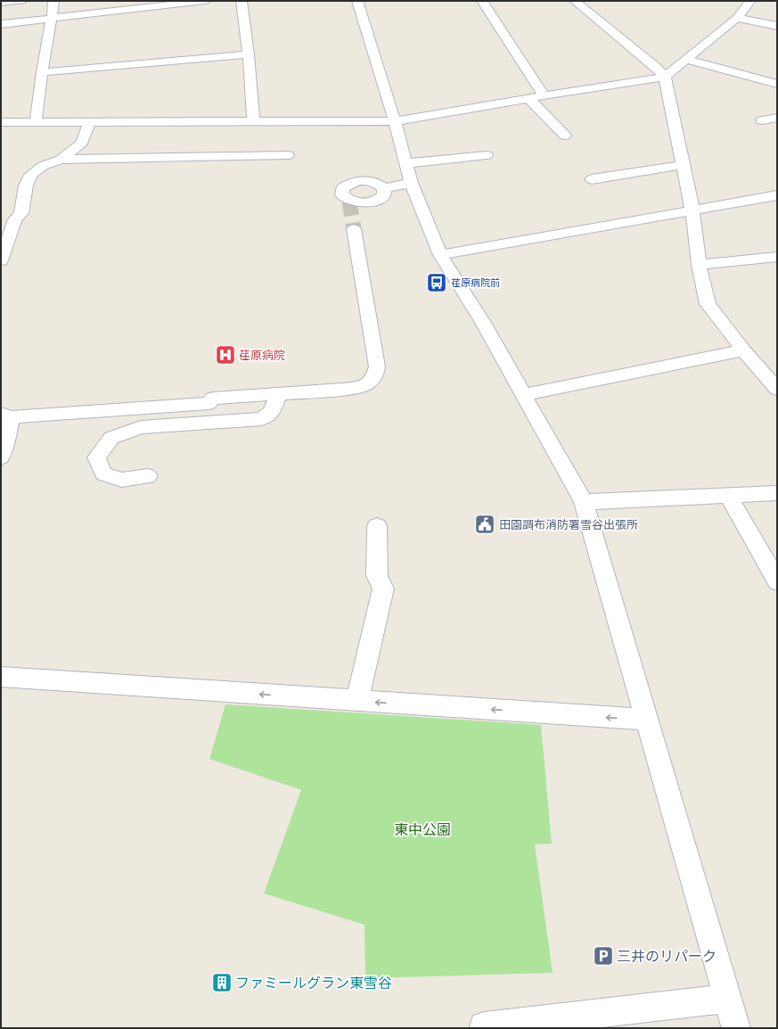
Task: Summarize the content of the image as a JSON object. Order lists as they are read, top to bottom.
{
  "parks": ["東中公園"],
  "places": {
    "bus stop": ["荏原病院前"],
    "hospital": ["荏原病院"],
    "public building": ["田園調布消防署雪谷出張所"],
    "parking": ["三井のリパーク"],
    "building": ["ファミールグラン東雪谷"]
  }
}
